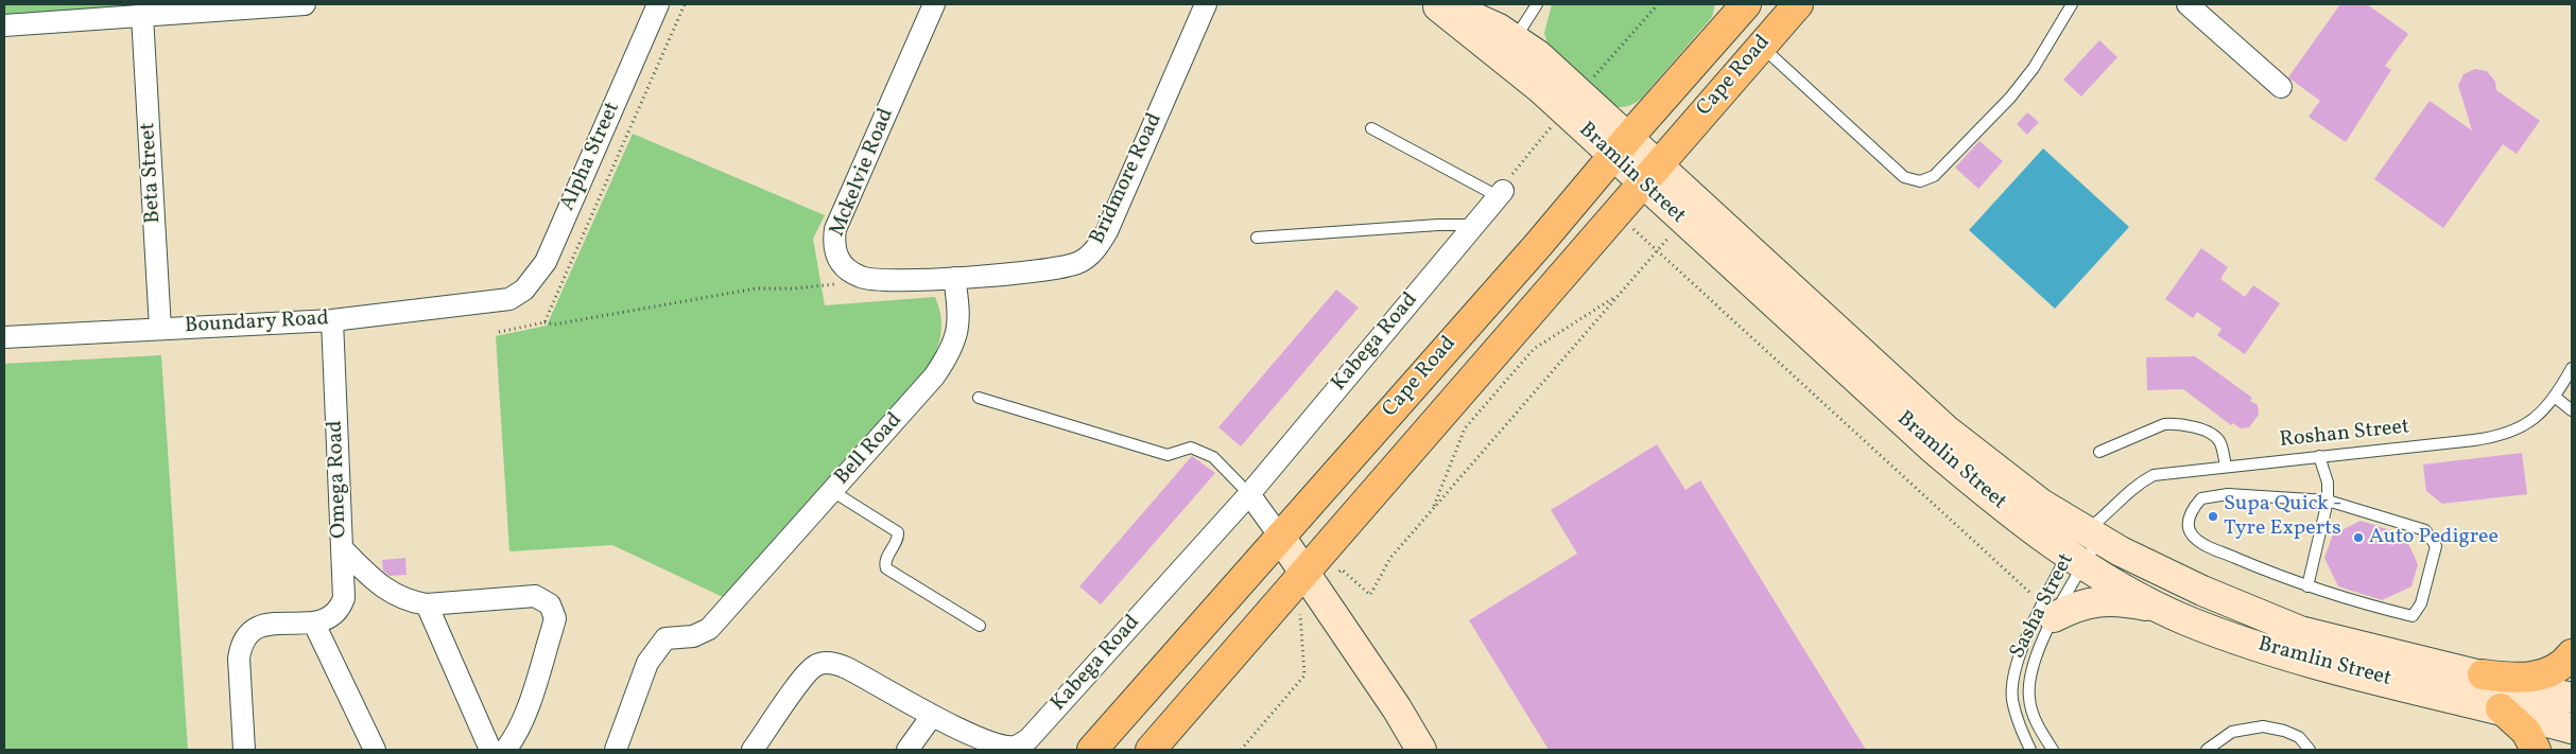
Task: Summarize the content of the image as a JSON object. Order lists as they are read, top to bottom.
{
  "streets": {
    "main road": ["Cape Road", "Bramlin Street"],
    "street": [
      "Alpha Street",
      "Beta Street",
      "Mckelvie Road",
      "Bridmore Road",
      "Boundary Road",
      "Kabega Road",
      "Bell Road",
      "Omega Road"
    ],
    "lane": ["Roshan Street", "Sasha Street"]
  },
  "crossings": [
    ["Cape Road", "Bramlin Street"],
    ["Alpha Street", "Boundary Road"],
    ["Beta Street", "Boundary Road"],
    ["Mckelvie Road", "Bridmore Road"],
    ["Mckelvie Road", "Bell Road"],
    ["Bramlin Street", "Roshan Street"],
    ["Bramlin Street", "Sasha Street"],
    ["Bridmore Road", "Bell Road"],
    ["Boundary Road", "Omega Road"],
    ["Roshan Street", "Sasha Street"]
  ],
  "places": ["Supa Quick - Tyre Experts", "Auto Pedigree"]
}
